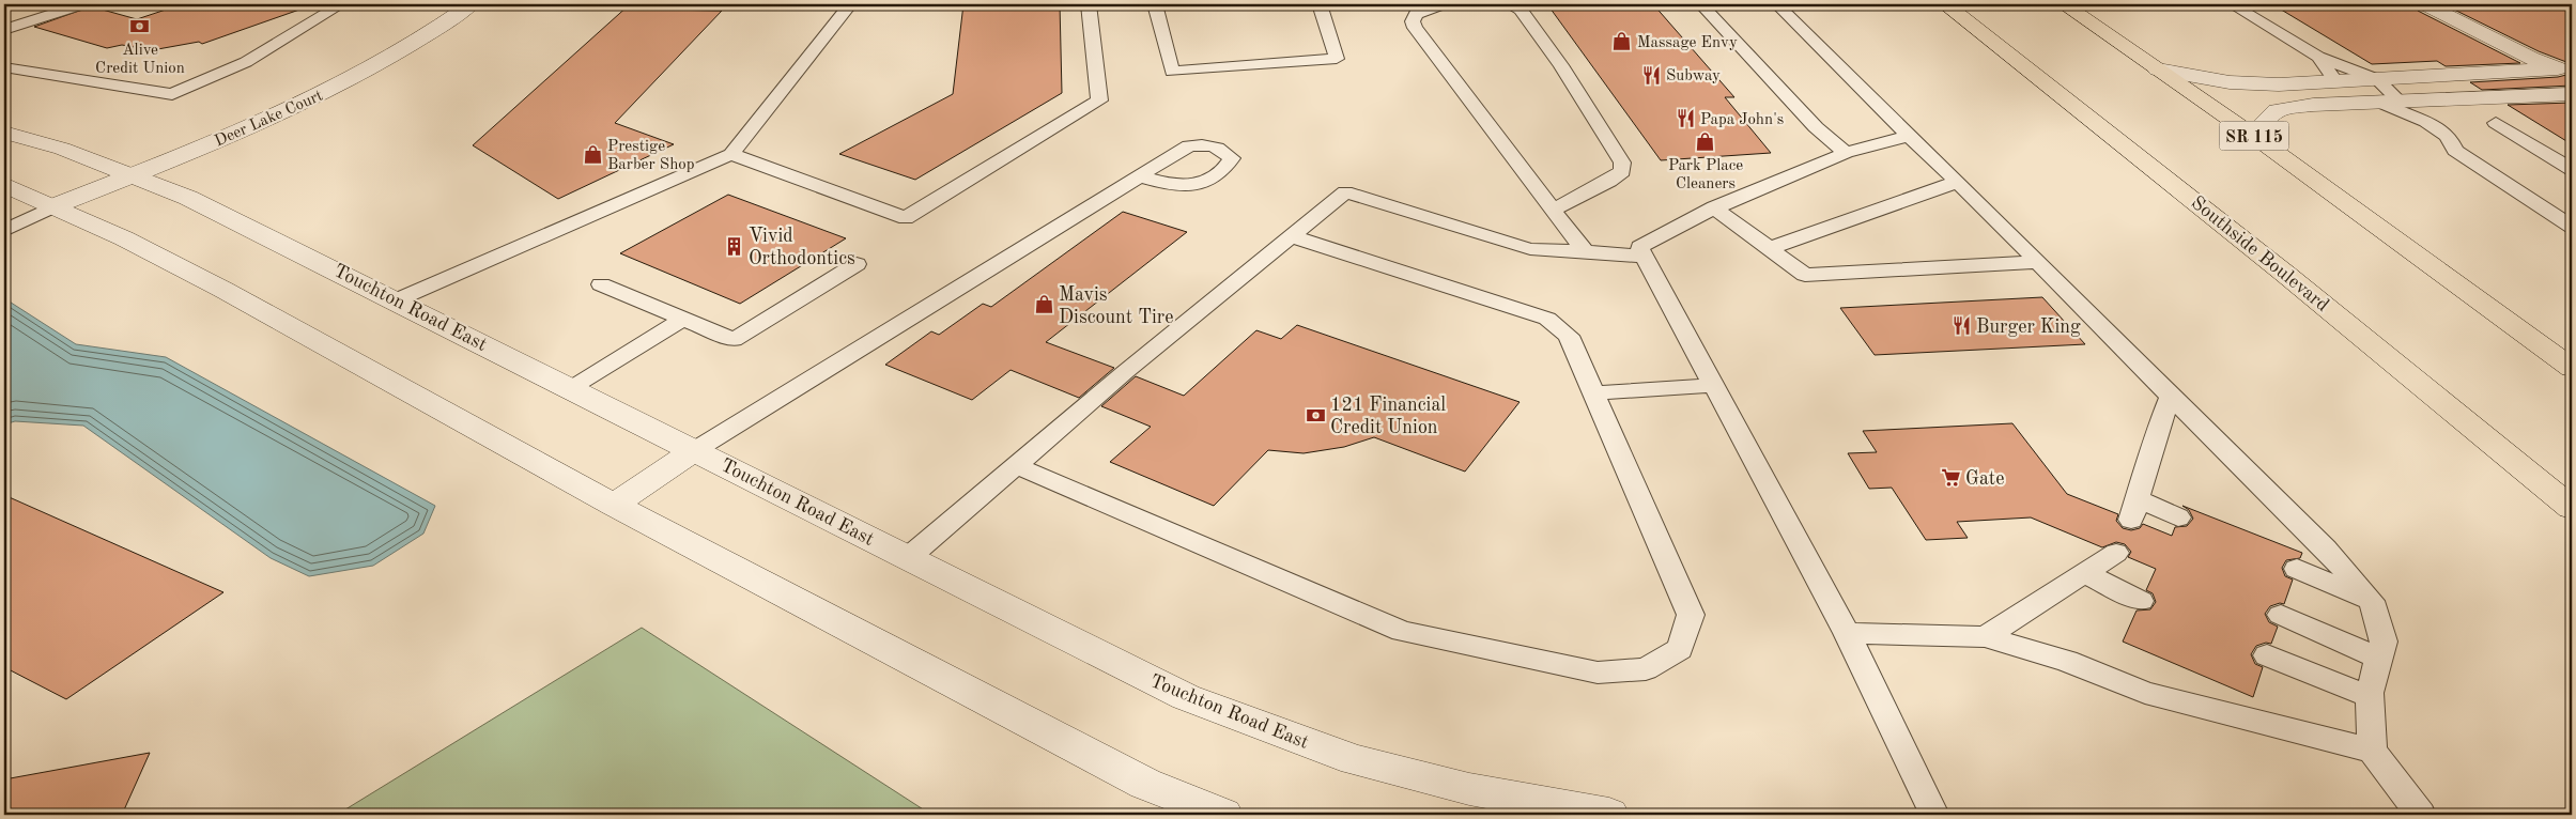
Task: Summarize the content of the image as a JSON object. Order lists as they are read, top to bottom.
{
  "streets": {
    "highway": ["SR 115", "Southside Boulevard"],
    "street": ["Deer Lake Court", "Touchton Road East"]
  },
  "crossings": [
    ["Deer Lake Court", "Touchton Road East"]
  ],
  "places": {
    "bank": ["Alive Credit Union", "121 Financial Credit Union"],
    "shop": [
      "Massage Envy",
      "Park Place Cleaners",
      "Prestige Barber Shop",
      "Mavis Discount Tire"
    ],
    "restaurant": ["Subway", "Papa John's", "Burger King"],
    "building": ["Vivid Orthodontics"],
    "supermarket": ["Gate"]
  }
}
